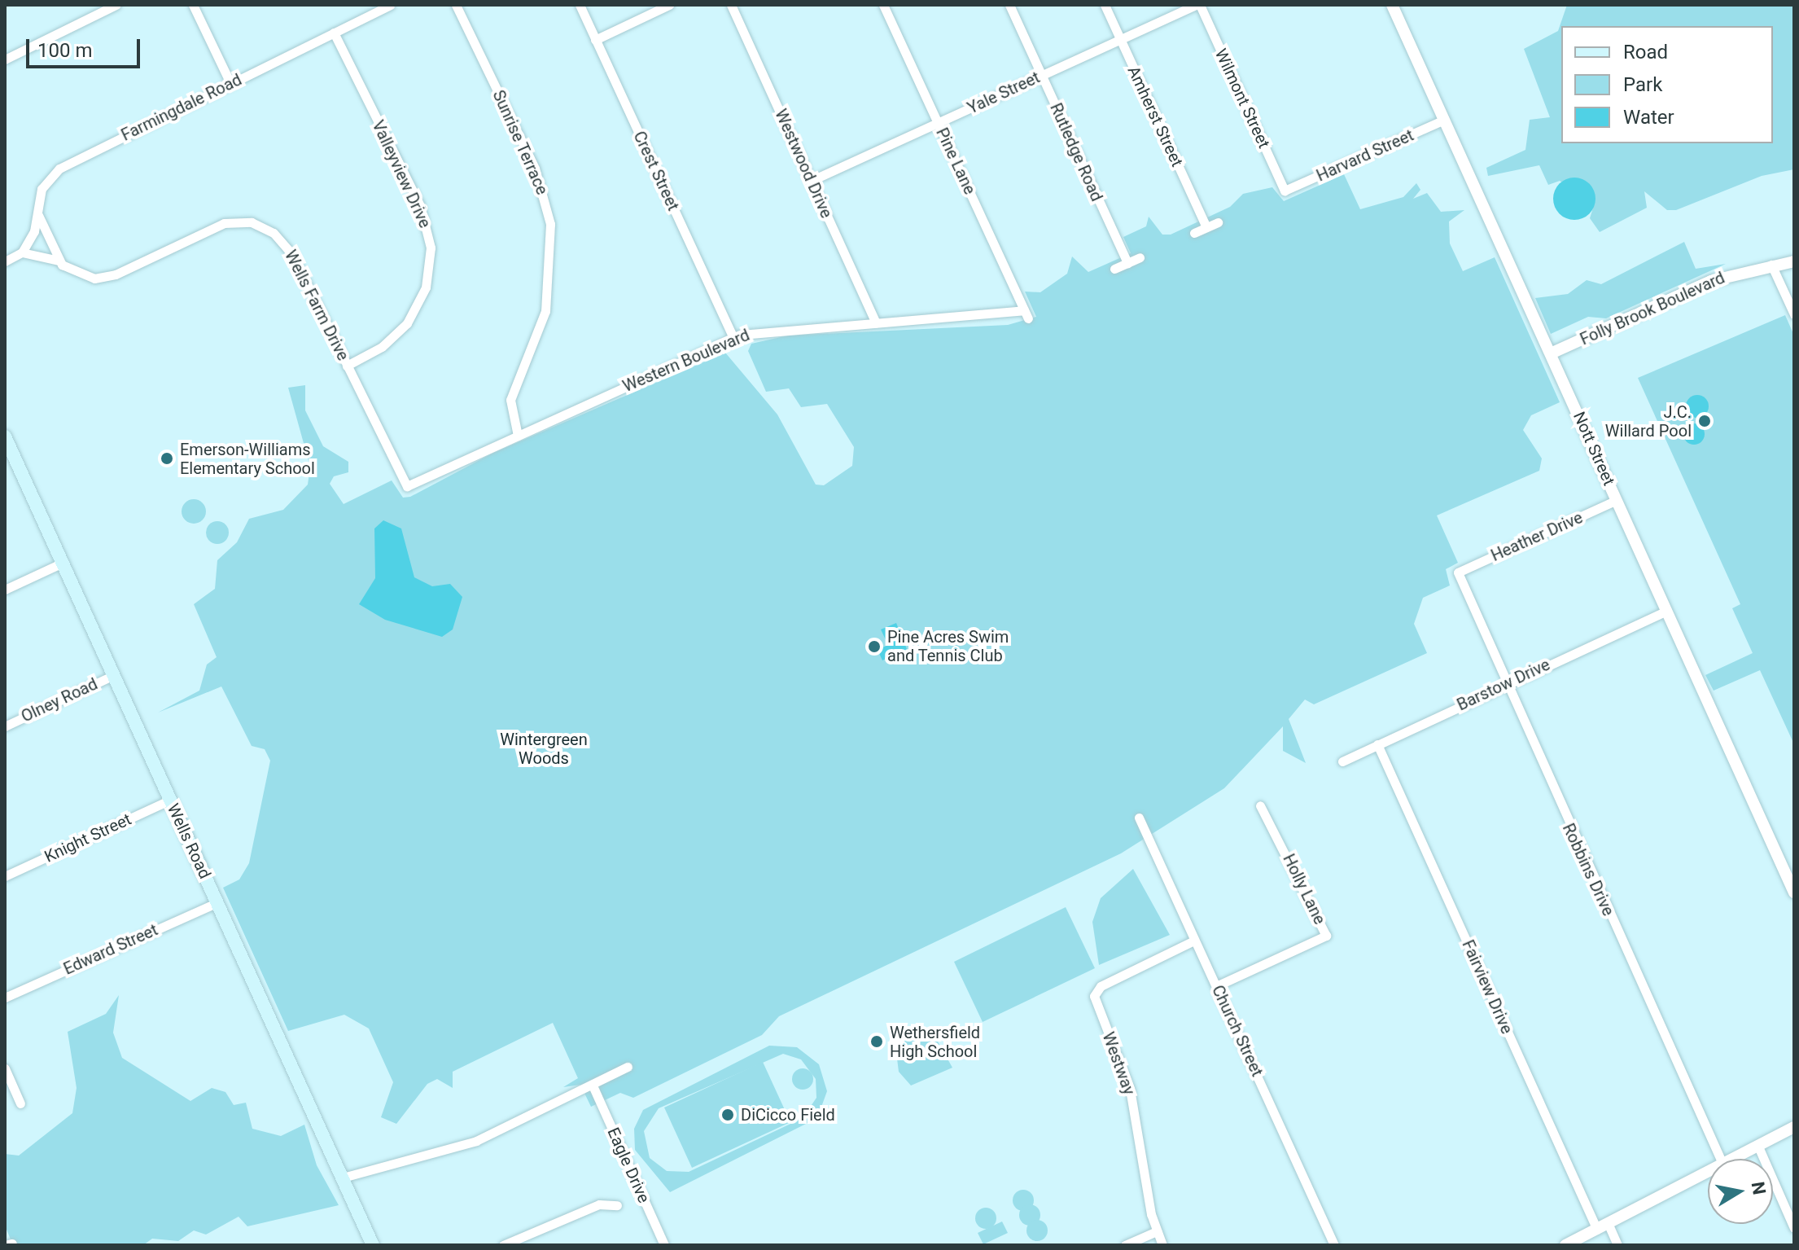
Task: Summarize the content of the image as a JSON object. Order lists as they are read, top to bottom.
{
  "streets": {
    "main road": ["Wells Road"],
    "street": [
      "Yale Street",
      "Wilmont Street",
      "Farmingdale Road",
      "Amherst Street",
      "Sunrise Terrace",
      "Rutledge Road",
      "Harvard Street",
      "Pine Lane",
      "Westwood Drive",
      "Crest Street",
      "Valleyview Drive",
      "Wells Farm Drive",
      "Folly Brook Boulevard",
      "Western Boulevard",
      "Nott Street",
      "Heather Drive",
      "Barstow Drive",
      "Olney Road",
      "Knight Street",
      "Robbins Drive",
      "Holly Lane",
      "Edward Street",
      "Fairview Drive",
      "Church Street",
      "Westway",
      "Eagle Drive"
    ]
  },
  "crossings": [
    ["Yale Street", "Wilmont Street"],
    ["Yale Street", "Amherst Street"],
    ["Yale Street", "Rutledge Road"],
    ["Yale Street", "Pine Lane"],
    ["Yale Street", "Westwood Drive"],
    ["Wilmont Street", "Harvard Street"],
    ["Farmingdale Road", "Valleyview Drive"],
    ["Farmingdale Road", "Wells Farm Drive"],
    ["Sunrise Terrace", "Western Boulevard"],
    ["Harvard Street", "Nott Street"],
    ["Pine Lane", "Western Boulevard"],
    ["Westwood Drive", "Western Boulevard"],
    ["Crest Street", "Western Boulevard"],
    ["Valleyview Drive", "Wells Farm Drive"],
    ["Wells Farm Drive", "Western Boulevard"],
    ["Folly Brook Boulevard", "Nott Street"],
    ["Nott Street", "Heather Drive"],
    ["Nott Street", "Barstow Drive"],
    ["Heather Drive", "Robbins Drive"],
    ["Barstow Drive", "Robbins Drive"],
    ["Barstow Drive", "Fairview Drive"],
    ["Olney Road", "Wells Road"],
    ["Knight Street", "Wells Road"],
    ["Wells Road", "Edward Street"],
    ["Holly Lane", "Church Street"],
    ["Church Street", "Westway"]
  ],
  "parks": ["Wintergreen Woods"],
  "places": [
    "J.C. Willard Pool",
    "Emerson-Williams Elementary School",
    "Pine Acres Swim and Tennis Club",
    "Wethersfield High School",
    "DiCicco Field"
  ],
  "legend": ["Road", "Park", "Water"],
  "scale_bar": "100 m",
  "north": "right"
}
